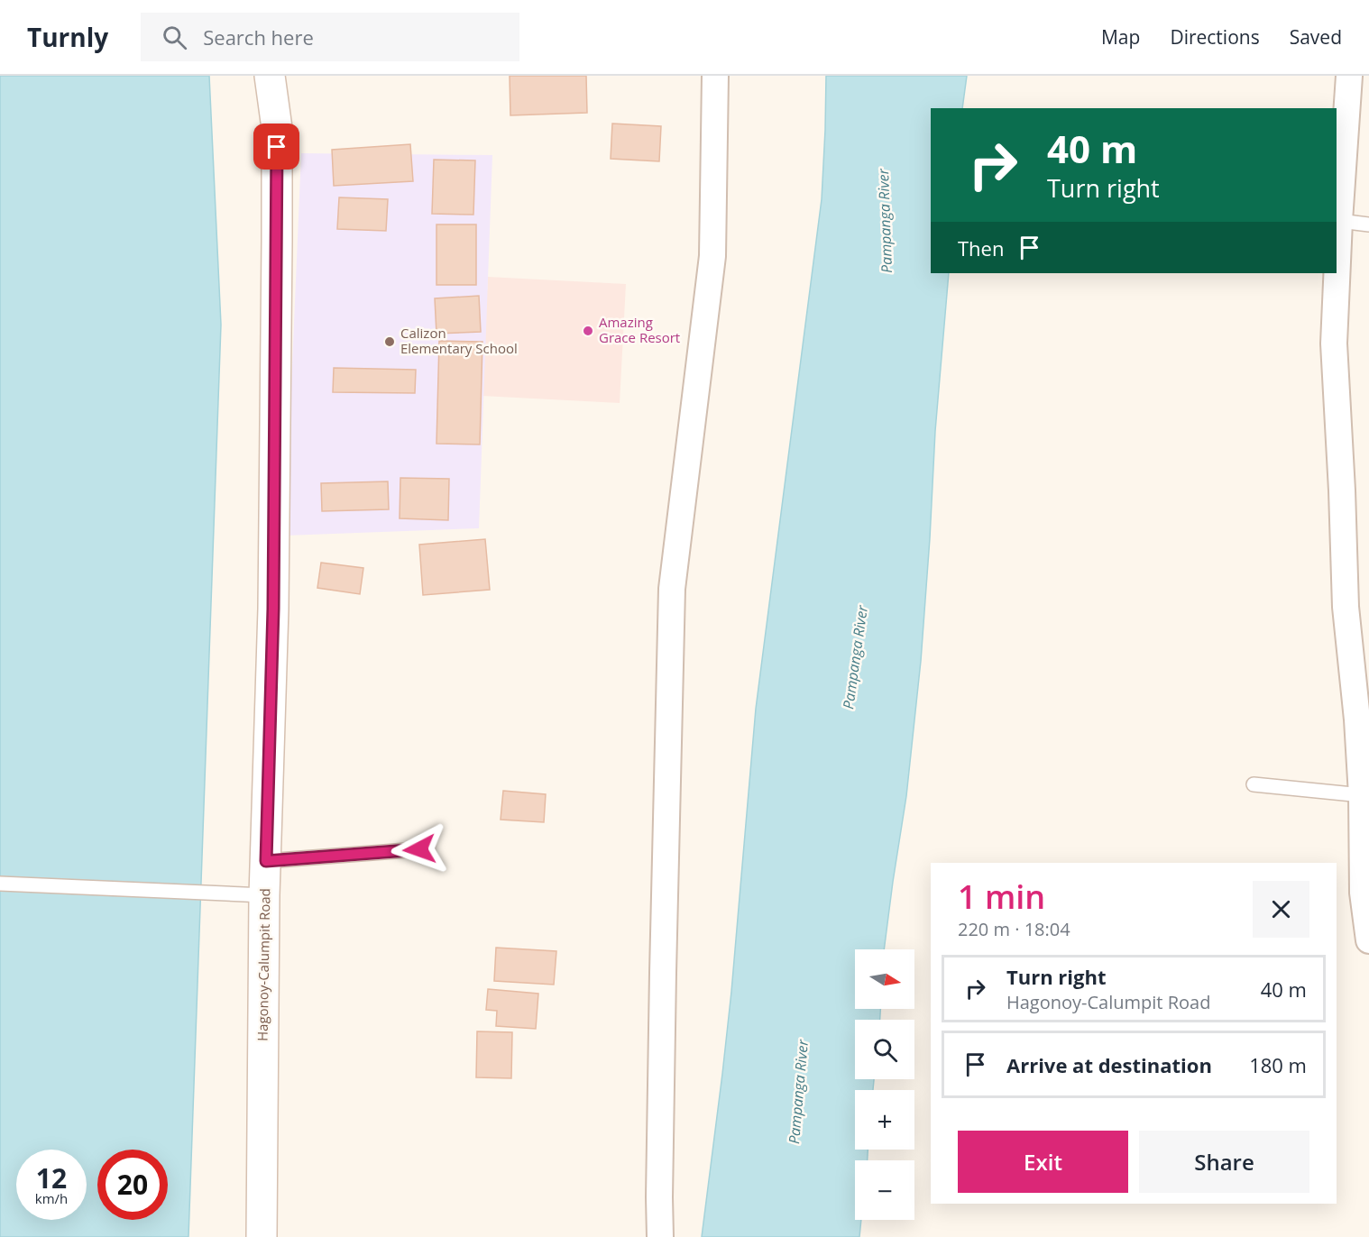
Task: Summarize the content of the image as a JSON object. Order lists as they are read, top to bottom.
{
  "streets": {
    "main road": ["Hagonoy-Calumpit Road"]
  },
  "water": ["Pampanga River"],
  "places": ["Amazing Grace Resort", "Calizon Elementary School"],
  "north": "right",
  "page": {
    "header": "Turnly",
    "search": "Search here",
    "nav": ["Map", "Directions", "Saved"],
    "turn": ["40 m", "Turn right"],
    "then": "Then",
    "heading": ["1 min", "220 m · 18:04"],
    "map_buttons": ["+", "−"],
    "list": [
      {
        "name": "Turn right",
        "note": "Hagonoy-Calumpit Road",
        "value": "40 m"
      },
      {
        "name": "Arrive at destination",
        "value": "180 m"
      }
    ],
    "buttons": ["Exit", "Share"],
    "speed": "12 km/h",
    "limit": "20"
  }
}
